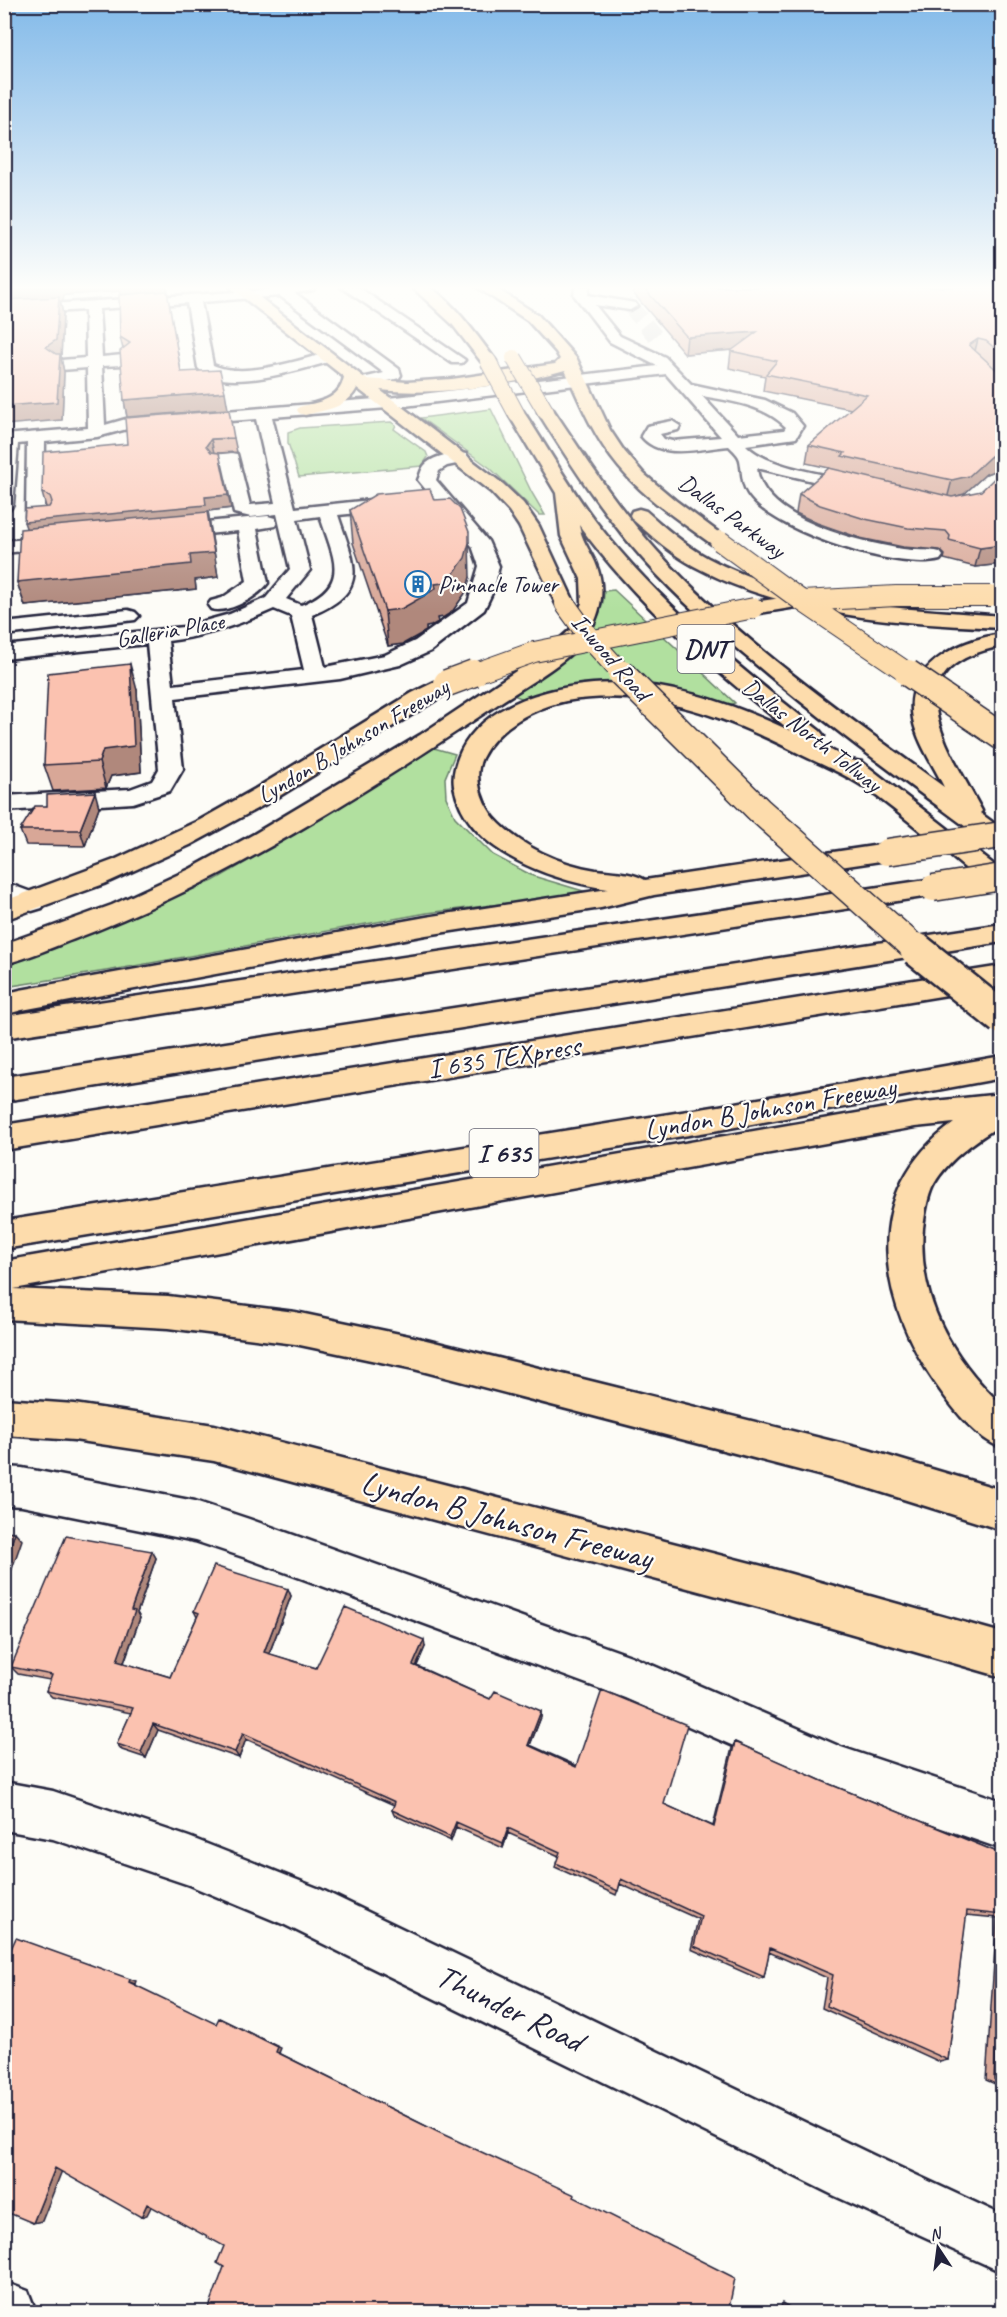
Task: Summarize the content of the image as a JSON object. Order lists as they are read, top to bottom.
{
  "streets": {
    "main road": [
      "Dallas Parkway",
      "DNT",
      "Inwood Road",
      "Dallas North Tollway",
      "Lyndon B Johnson Freeway",
      "I 635 TEXpress",
      "I 635"
    ],
    "street": ["Galleria Place", "Thunder Road"]
  },
  "crossings": [
    ["Dallas Parkway", "Lyndon B Johnson Freeway"],
    ["Inwood Road", "Lyndon B Johnson Freeway"]
  ],
  "places": {
    "building": ["Pinnacle Tower"]
  },
  "north": "top"
}
